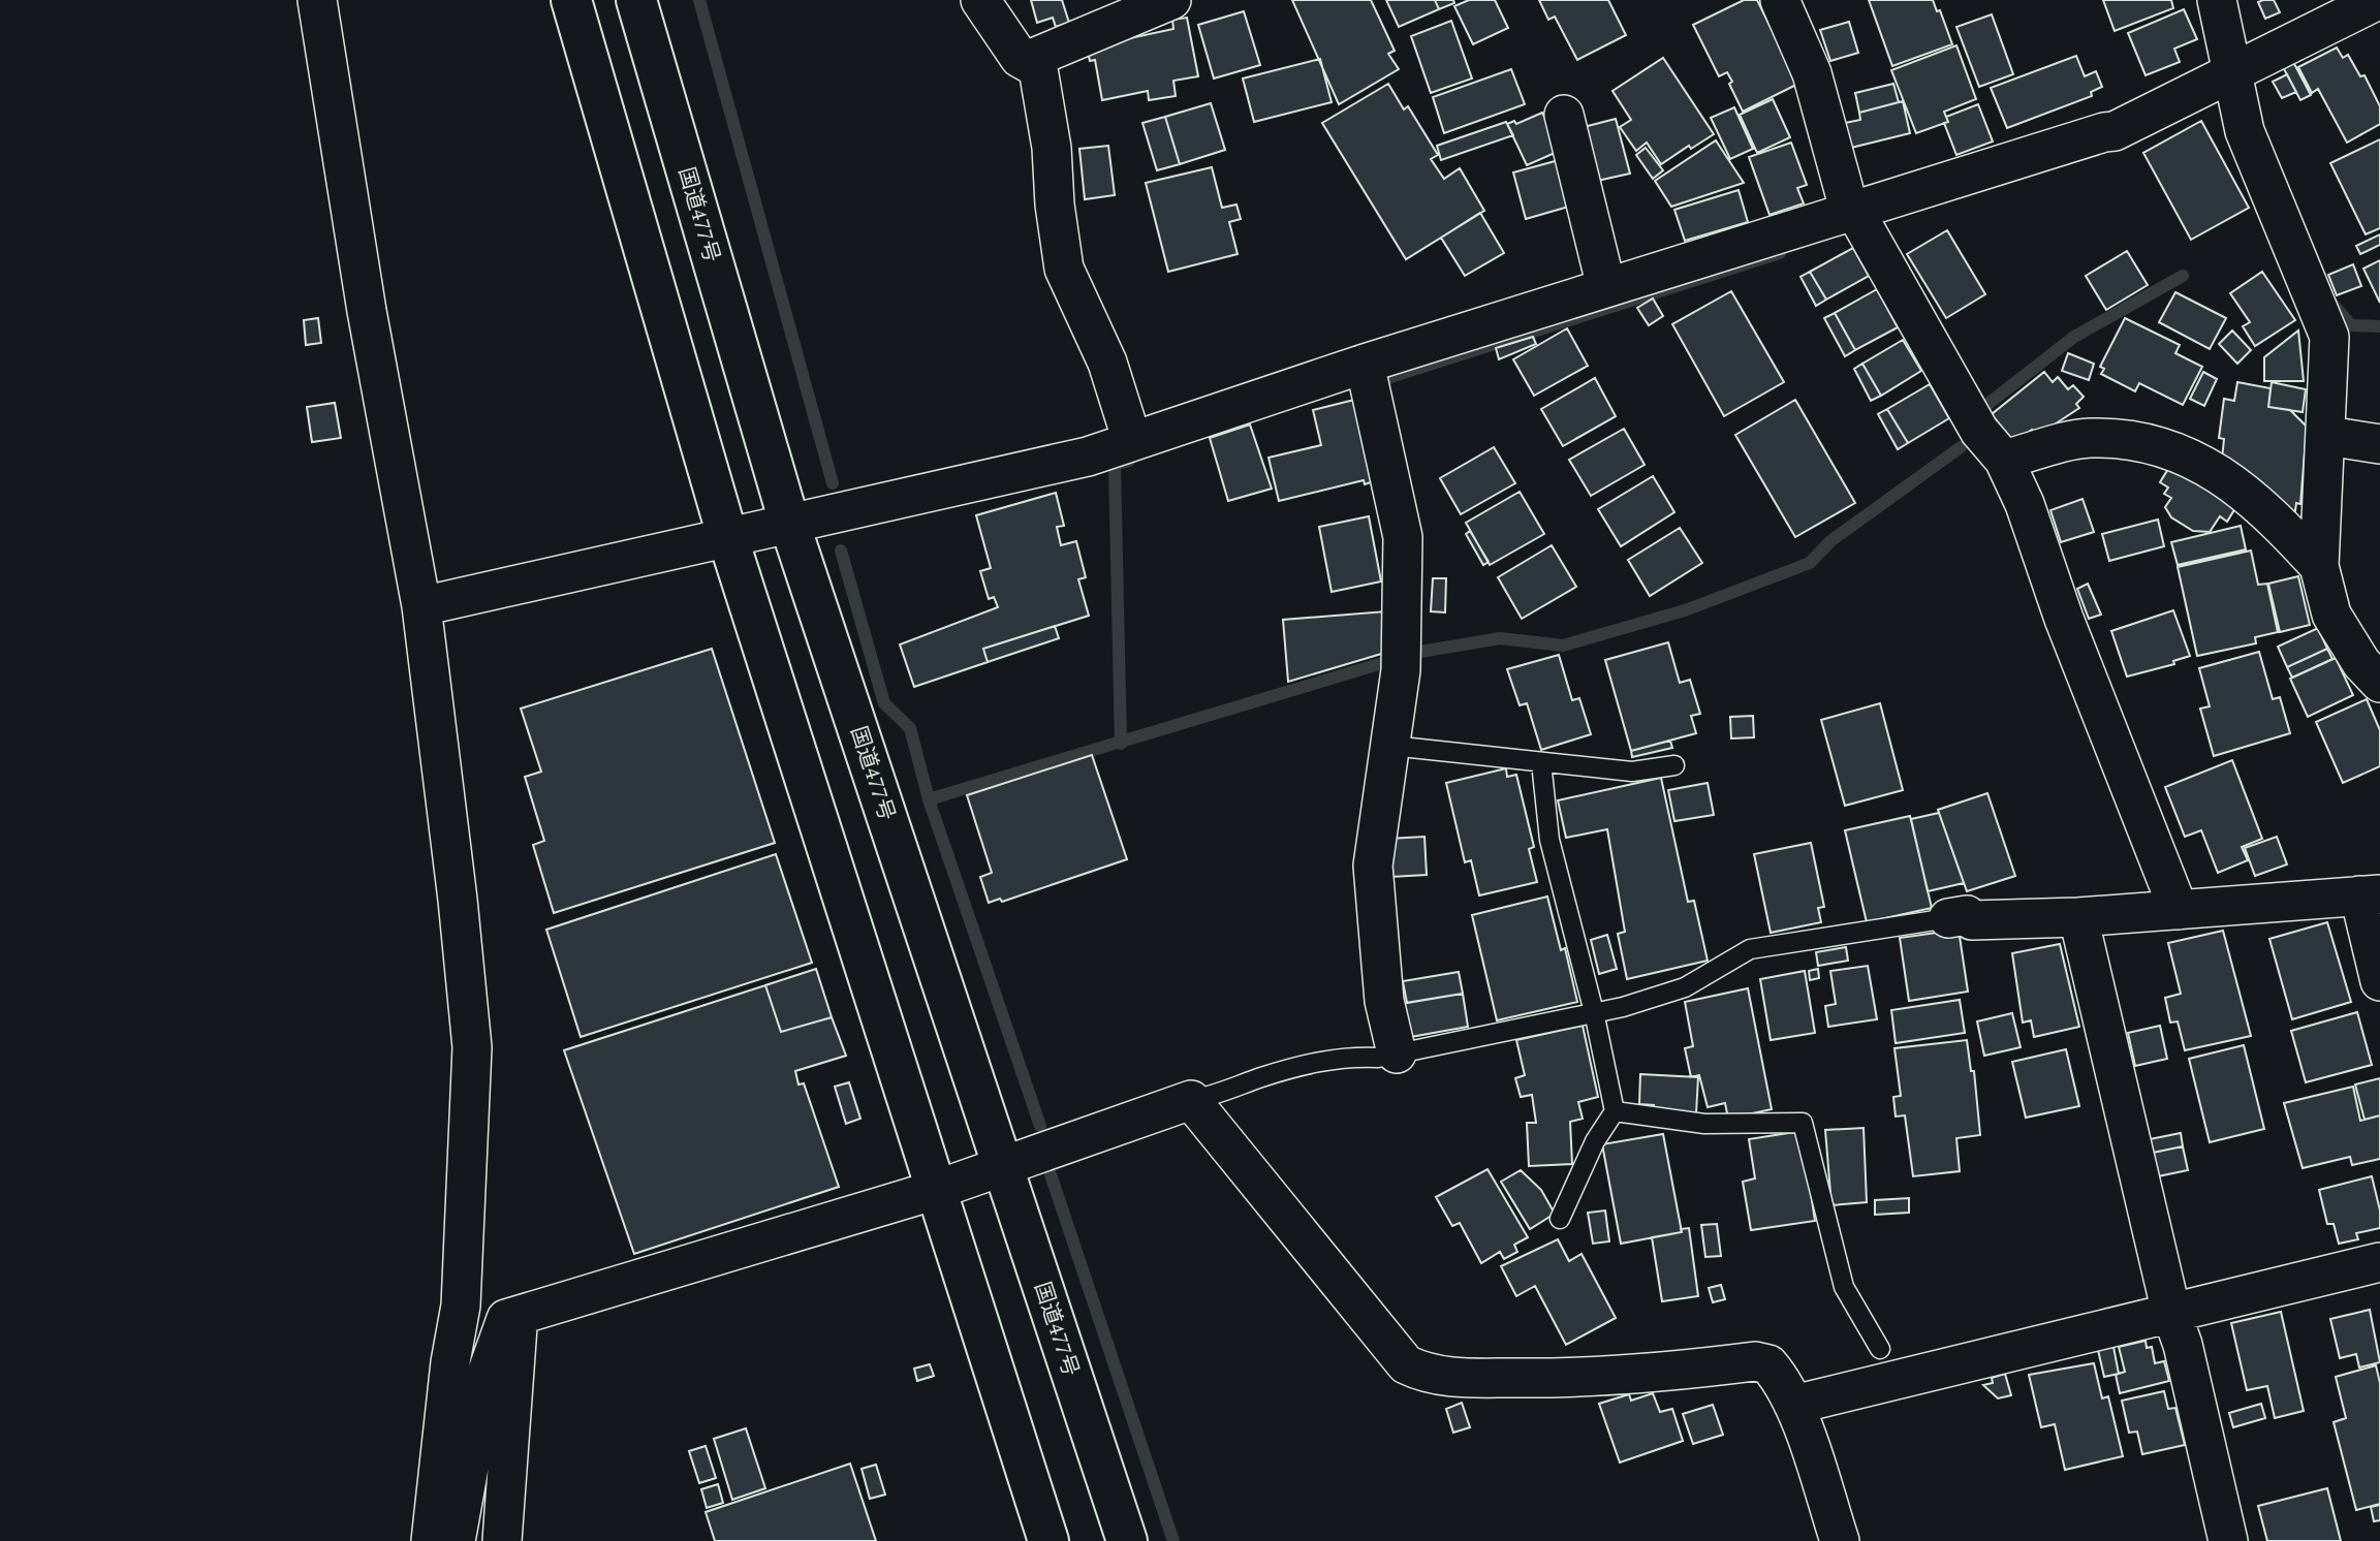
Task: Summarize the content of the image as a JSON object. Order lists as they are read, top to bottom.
{
  "streets": {
    "highway": ["国道477号"]
  }
}
